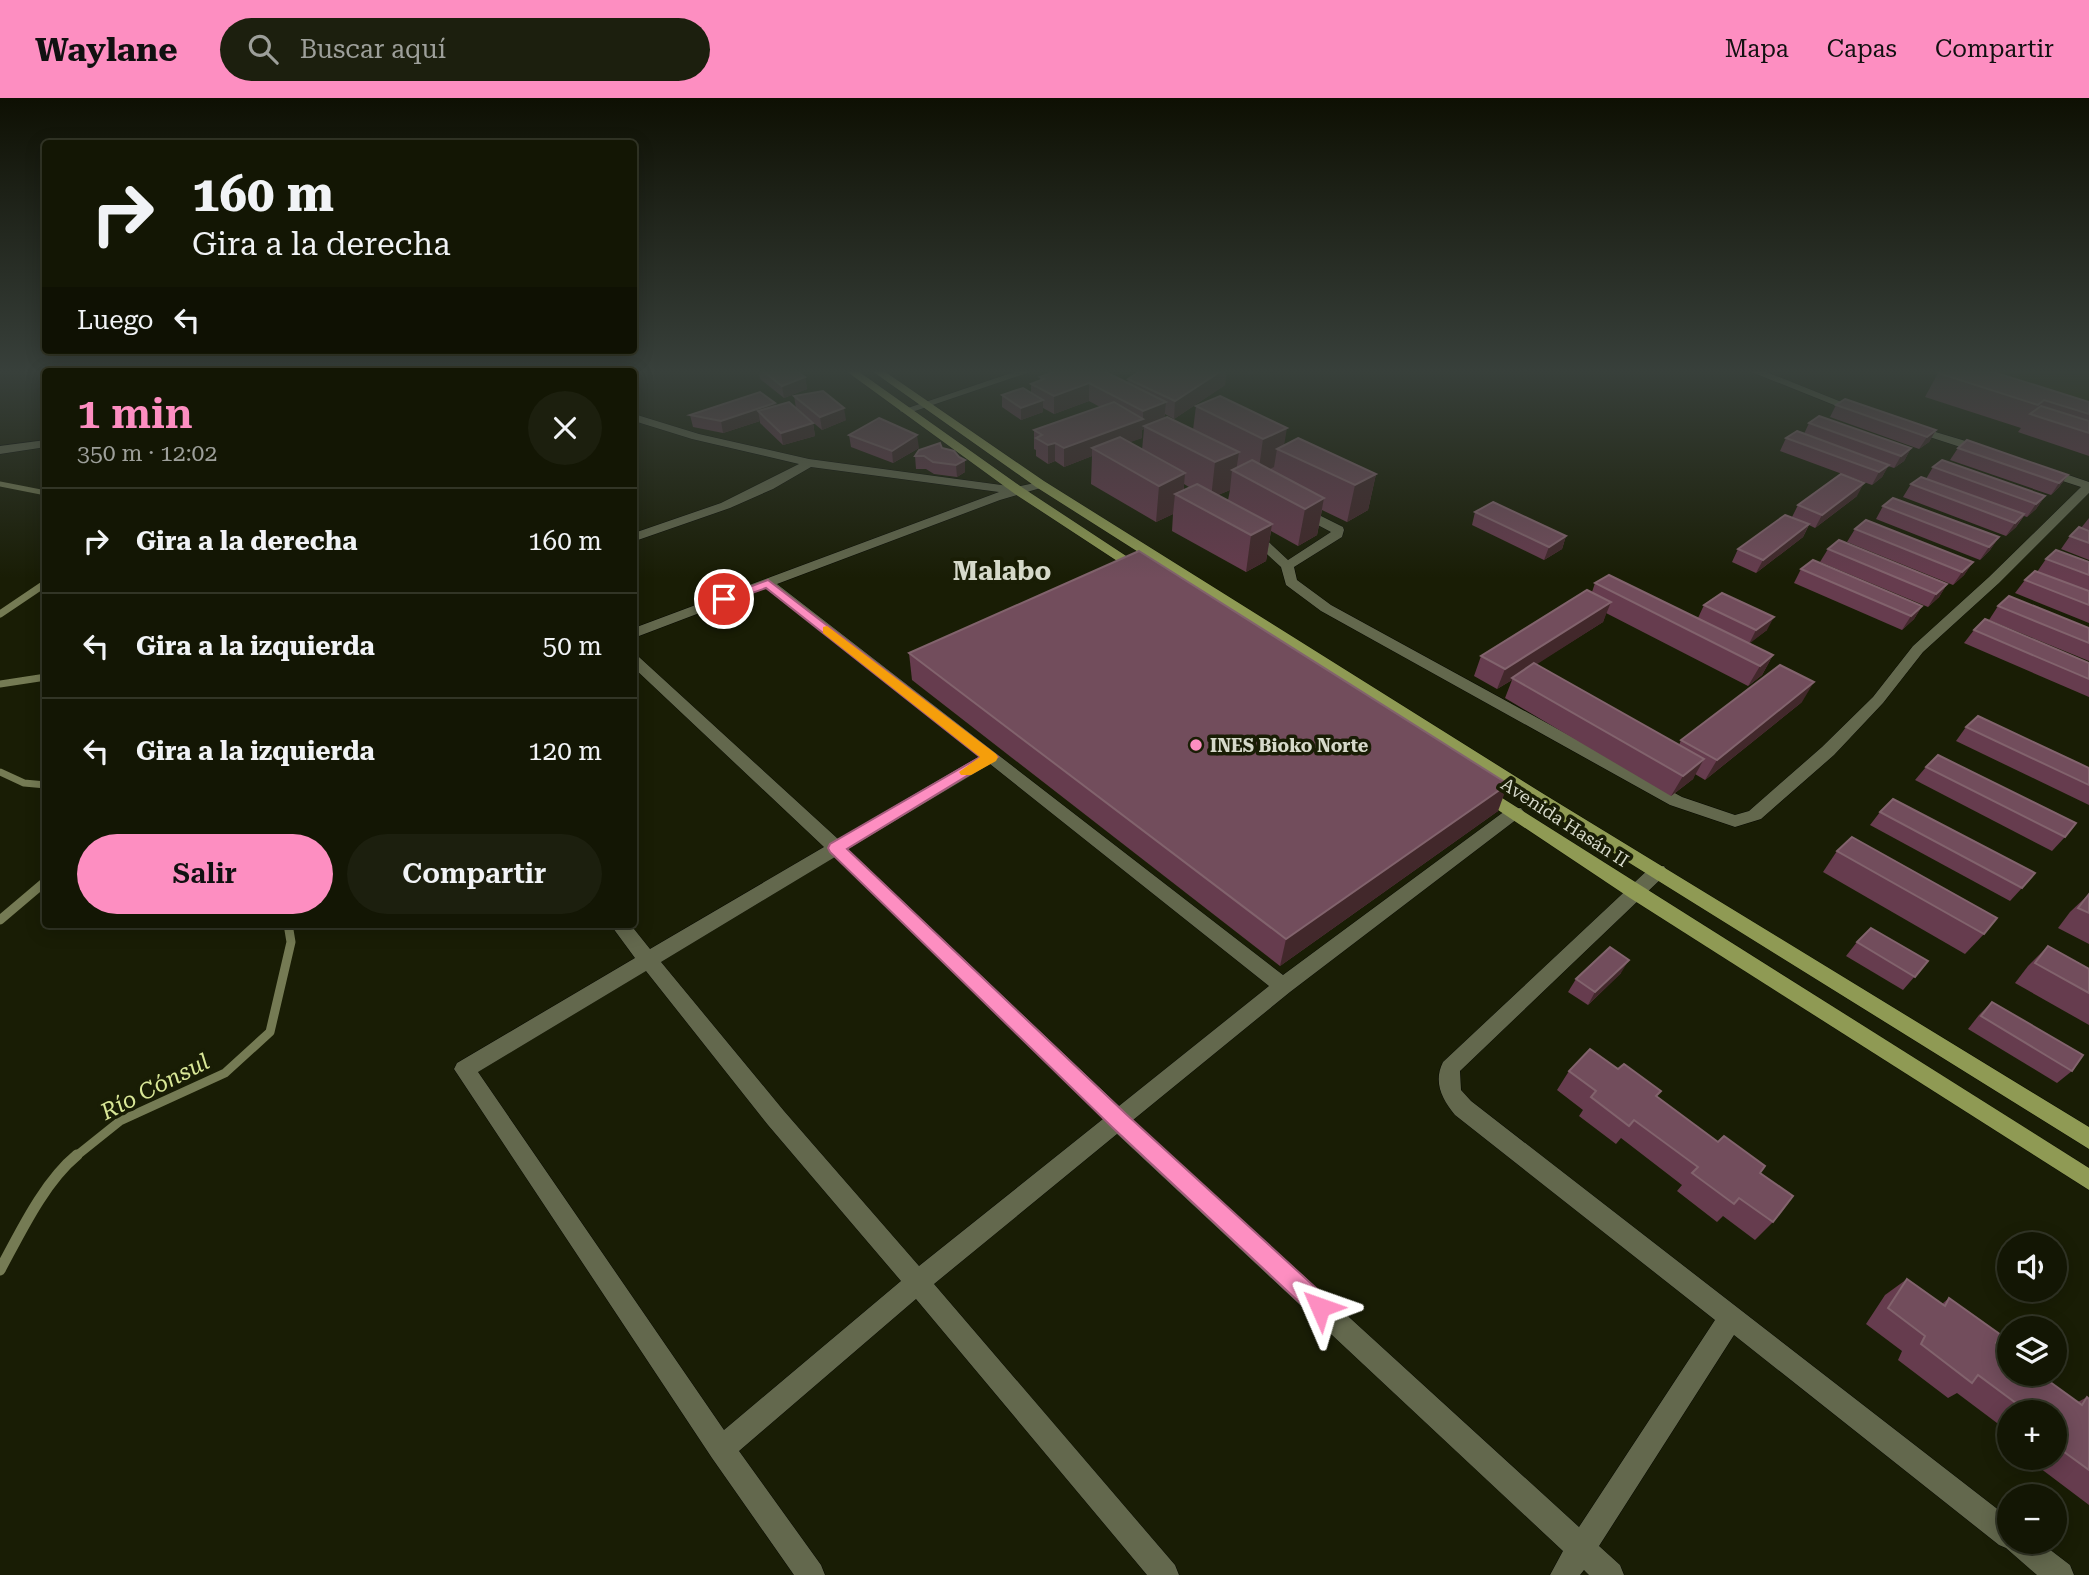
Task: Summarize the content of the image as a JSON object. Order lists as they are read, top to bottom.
{
  "streets": {
    "main road": ["Avenida Hasán II"]
  },
  "districts": ["Malabo"],
  "water": ["Río Cónsul"],
  "places": ["INES Bioko Norte"],
  "page": {
    "header": "Waylane",
    "search": "Buscar aquí",
    "nav": ["Mapa", "Capas", "Compartir"],
    "turn": ["160 m", "Gira a la derecha"],
    "then": "Luego",
    "heading": ["1 min", "350 m · 12:02"],
    "list": [
      {
        "name": "Gira a la derecha",
        "value": "160 m"
      },
      {
        "name": "Gira a la izquierda",
        "value": "50 m"
      },
      {
        "name": "Gira a la izquierda",
        "value": "120 m"
      }
    ],
    "buttons": ["Salir", "Compartir"],
    "map_buttons": ["+", "−"]
  }
}
